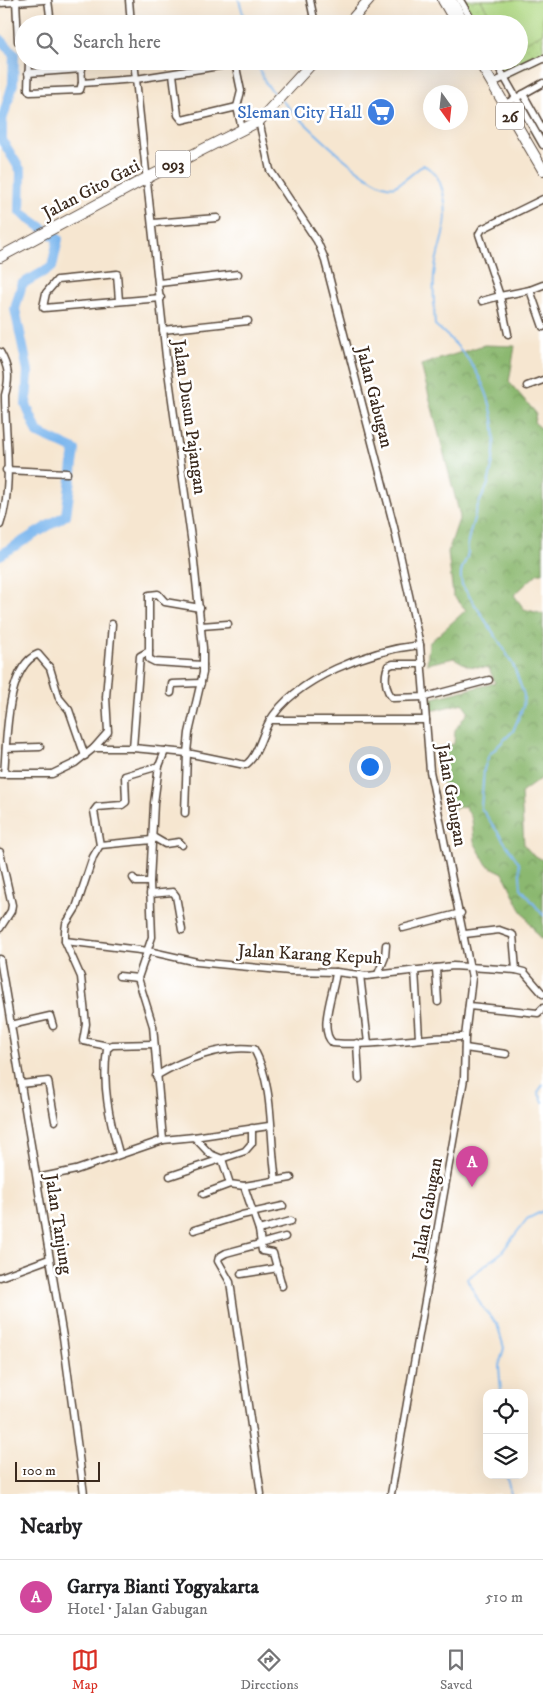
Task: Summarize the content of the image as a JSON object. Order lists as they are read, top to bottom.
{
  "streets": {
    "main road": ["26", "093", "Jalan Gito Gati"],
    "street": [
      "Jalan Gabugan",
      "Jalan Dusun Pajangan",
      "Jalan Karang Kepuh",
      "Jalan Tanjung"
    ]
  },
  "crossings": [
    ["Jalan Gito Gati", "Jalan Gabugan"],
    ["Jalan Gito Gati", "Jalan Dusun Pajangan"],
    ["Jalan Gabugan", "Jalan Karang Kepuh"]
  ],
  "places": {
    "supermarket": ["Sleman City Hall"]
  },
  "scale_bar": "100 m",
  "north": "bottom",
  "page": {
    "search": "Search here",
    "pins": "A",
    "scale": "100 m",
    "heading": "Nearby",
    "list": [
      {
        "mark": "A",
        "name": "Garrya Bianti Yogyakarta",
        "note": "Hotel · Jalan Gabugan",
        "value": "510 m"
      }
    ],
    "nav": ["Map", "Directions", "Saved"]
  }
}
